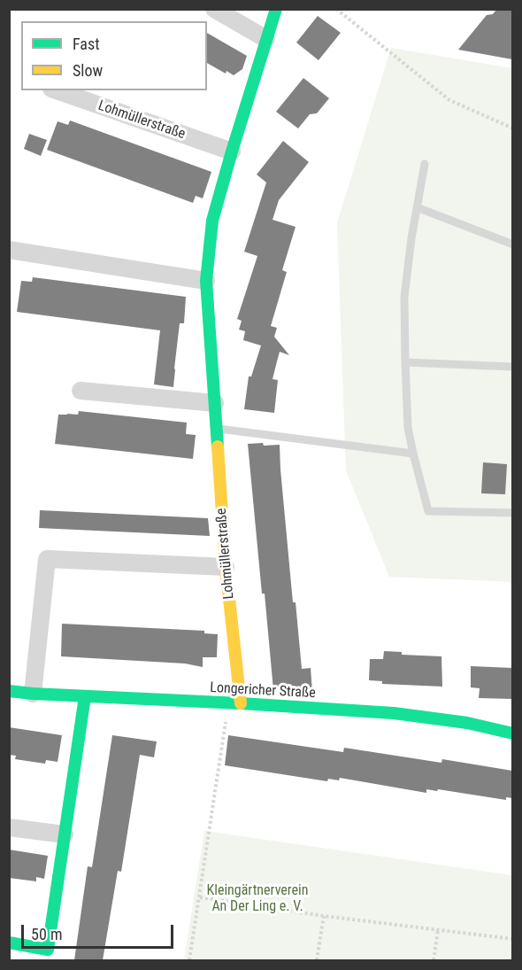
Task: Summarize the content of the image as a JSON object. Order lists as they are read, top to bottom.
{
  "streets": {
    "street": ["Lohmüllerstraße", "Longericher Straße"]
  },
  "crossings": [
    ["Lohmüllerstraße", "Longericher Straße"]
  ],
  "parks": ["Kleingärtnerverein An Der Ling e. V."],
  "legend": ["Fast", "Slow"],
  "scale_bar": "50 m"
}
